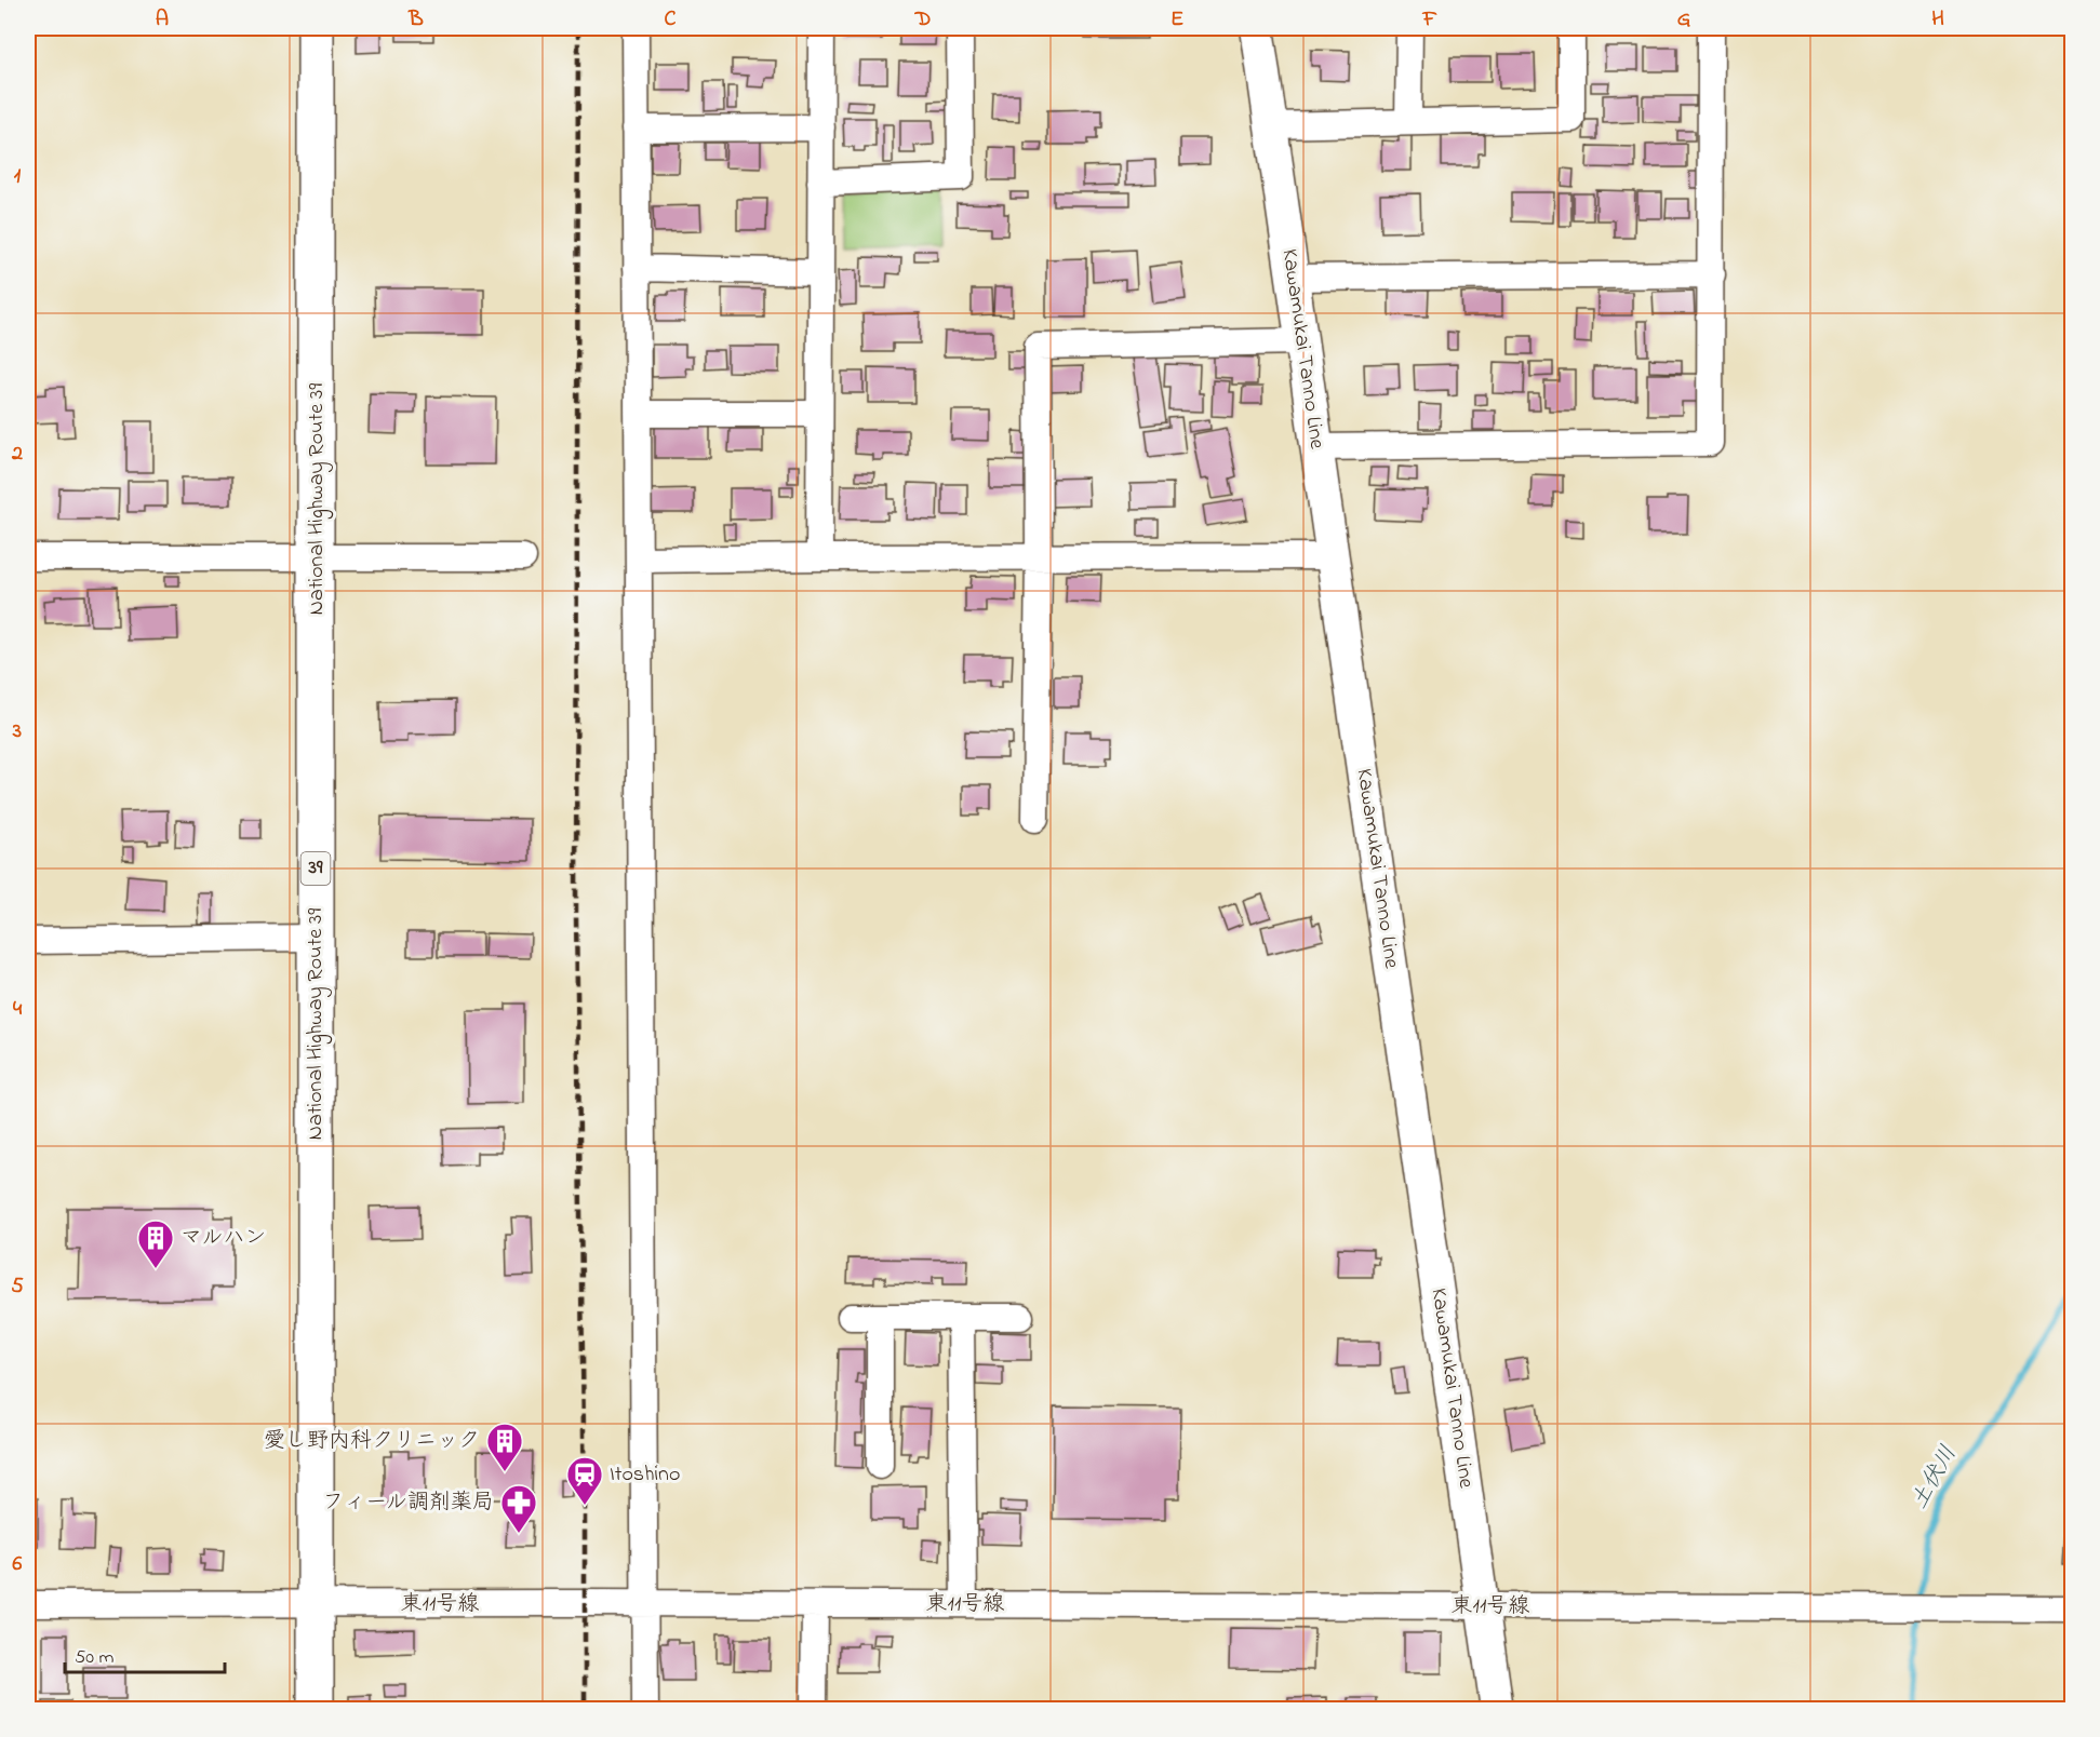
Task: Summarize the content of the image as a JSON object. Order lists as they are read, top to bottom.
{
  "streets": {
    "highway": ["National Highway Route 39", "39"],
    "main road": ["Kawamukai Tanno Line"],
    "street": ["東11号線"]
  },
  "crossings": [
    ["Kawamukai Tanno Line", "東11号線"],
    ["National Highway Route 39", "東11号線"]
  ],
  "water": ["土伏川"],
  "places": {
    "building": ["マルハン", "愛し野内科クリニック"],
    "station": ["Itoshino"],
    "pharmacy": ["フィール調剤薬局"]
  },
  "scale_bar": "50 m",
  "grid": {
    "columns": [
      "A",
      "B",
      "C",
      "D",
      "E",
      "F",
      "G",
      "H"
    ],
    "rows": [
      "1",
      "2",
      "3",
      "4",
      "5",
      "6"
    ]
  }
}
